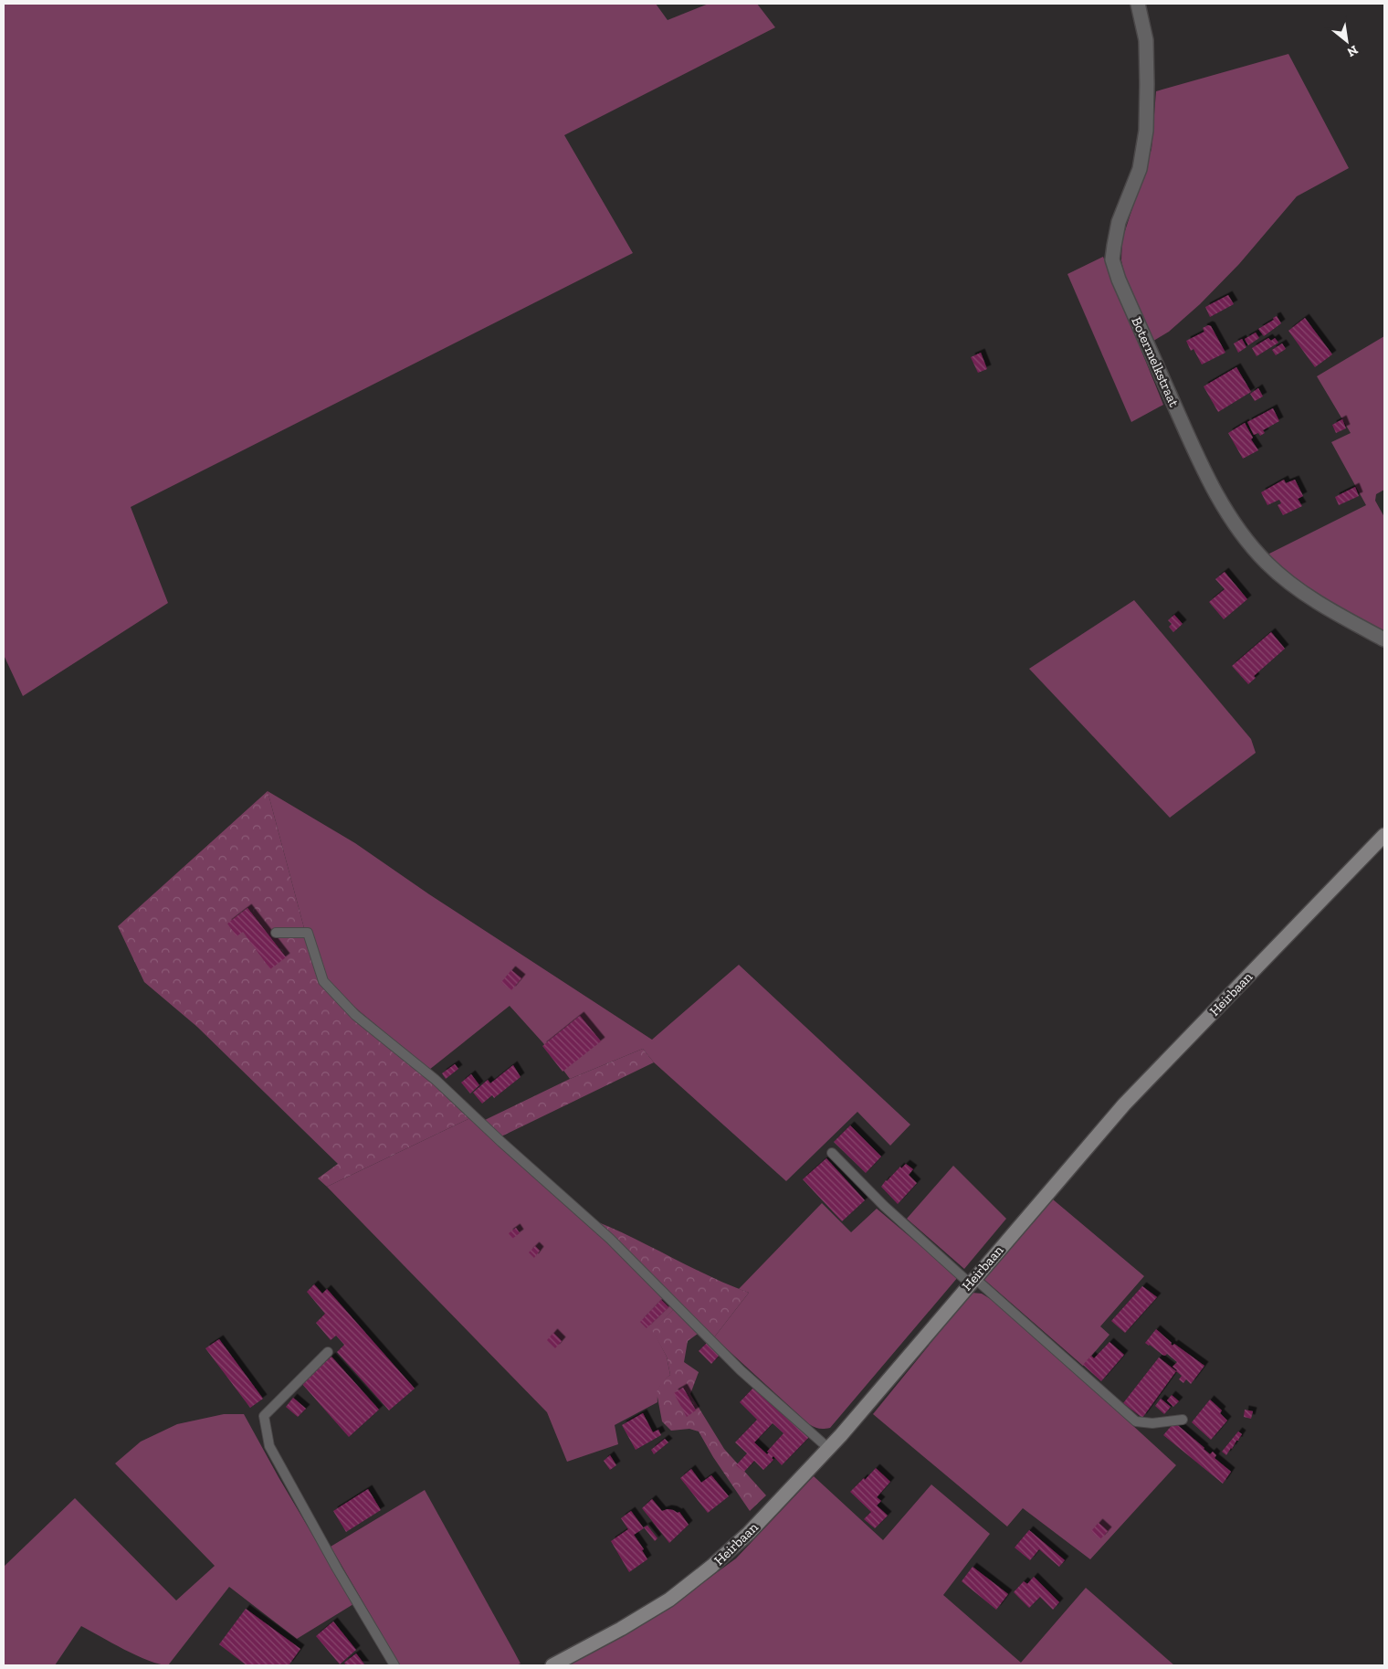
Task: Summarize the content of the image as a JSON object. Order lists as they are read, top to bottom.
{
  "streets": {
    "street": ["Botermelkstraat", "Heirbaan"]
  },
  "north": "bottom right"
}
